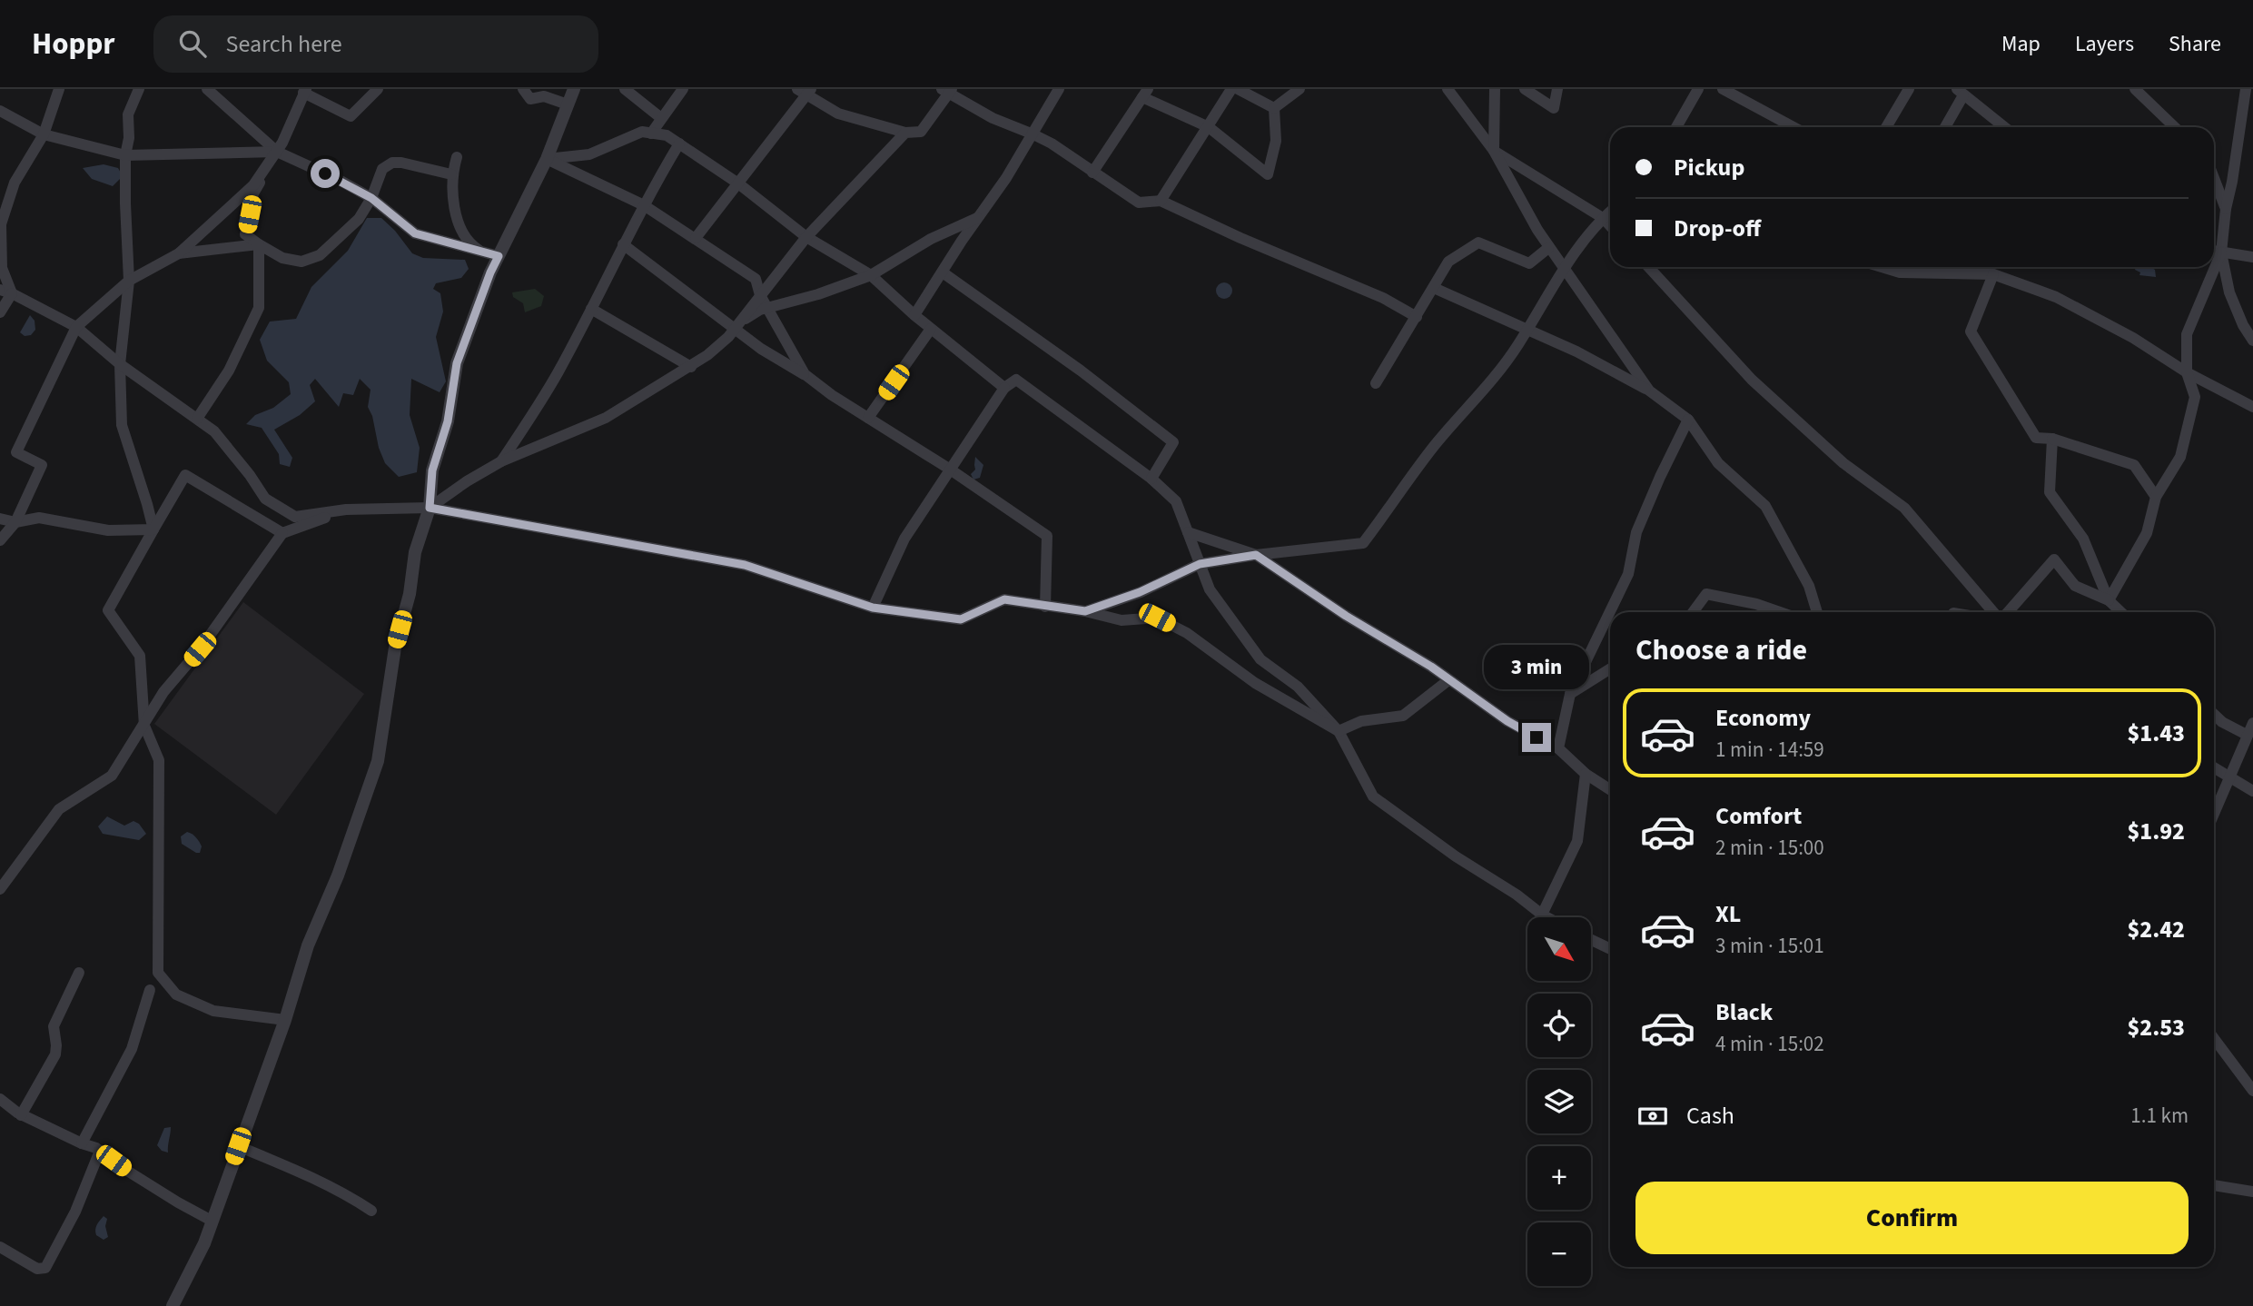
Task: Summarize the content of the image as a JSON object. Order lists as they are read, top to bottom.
{
  "north": "bottom right",
  "page": {
    "header": "Hoppr",
    "search": "Search here",
    "nav": ["Map", "Layers", "Share"],
    "banner": ["Pickup", "Drop-off"],
    "heading": "Choose a ride",
    "bubble": "3 min",
    "list": [
      {
        "name": "Economy",
        "note": "1 min · 14:59",
        "value": "$1.43"
      },
      {
        "name": "Comfort",
        "note": "2 min · 15:00",
        "value": "$1.92"
      },
      {
        "name": "XL",
        "note": "3 min · 15:01",
        "value": "$2.42"
      },
      {
        "name": "Black",
        "note": "4 min · 15:02",
        "value": "$2.53"
      }
    ],
    "map_buttons": ["+", "−"],
    "pay": ["Cash", "1.1 km"],
    "buttons": "Confirm"
  }
}
